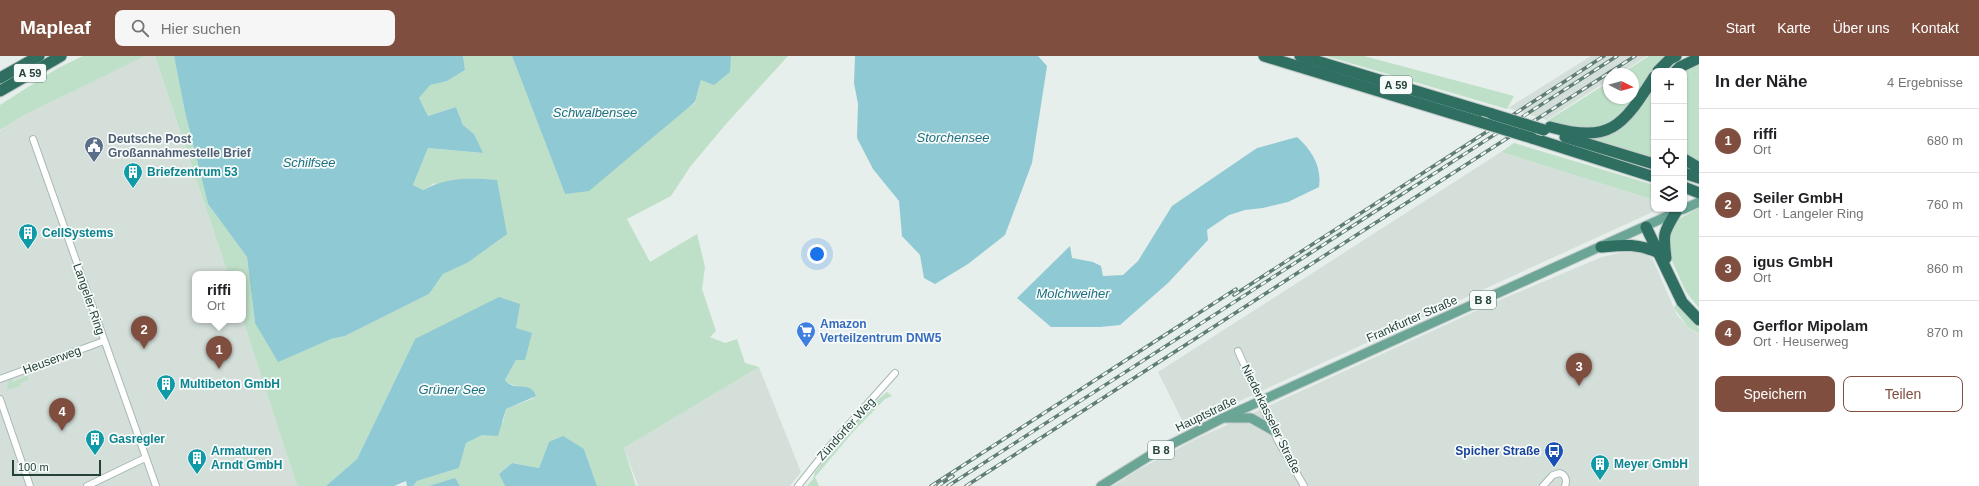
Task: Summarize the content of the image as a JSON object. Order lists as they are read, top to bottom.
{
  "streets": {
    "highway": ["A 59"],
    "main road": ["B 8", "Frankfurter Straße", "Hauptstraße"],
    "street": [
      "Langeler Ring",
      "Heuserweg",
      "Niederkasseler Straße",
      "Zündorfer Weg"
    ]
  },
  "crossings": [
    ["Langeler Ring", "Heuserweg"],
    ["Frankfurter Straße", "Hauptstraße"],
    ["Frankfurter Straße", "Niederkasseler Straße"],
    ["Hauptstraße", "Niederkasseler Straße"]
  ],
  "water": [
    "Schwalbensee",
    "Storchensee",
    "Schilfsee",
    "Molchweiher",
    "Grüner See"
  ],
  "places": {
    "public building": ["Deutsche Post Großannahmestelle Brief"],
    "building": [
      "Briefzentrum 53",
      "CellSystems",
      "Multibeton GmbH",
      "Gasregler",
      "Armaturen Arndt GmbH",
      "Meyer GmbH"
    ],
    "supermarket": ["Amazon Verteilzentrum DNW5"],
    "bus stop": ["Spicher Straße"]
  },
  "scale_bar": "100 m",
  "north": "right",
  "page": {
    "header": "Mapleaf",
    "search": "Hier suchen",
    "nav": [
      "Start",
      "Karte",
      "Über uns",
      "Kontakt"
    ],
    "heading": ["In der Nähe", "4 Ergebnisse"],
    "map_buttons": ["+", "−"],
    "list": [
      {
        "mark": "1",
        "name": "riffi",
        "note": "Ort",
        "value": "680 m"
      },
      {
        "mark": "2",
        "name": "Seiler GmbH",
        "note": "Ort · Langeler Ring",
        "value": "760 m"
      },
      {
        "mark": "3",
        "name": "igus GmbH",
        "note": "Ort",
        "value": "860 m"
      },
      {
        "mark": "4",
        "name": "Gerflor Mipolam",
        "note": "Ort · Heuserweg",
        "value": "870 m"
      }
    ],
    "popup": ["riffi", "Ort"],
    "pins": [
      "2",
      "1",
      "3",
      "4"
    ],
    "buttons": ["Speichern", "Teilen"],
    "scale": "100 m"
  }
}
